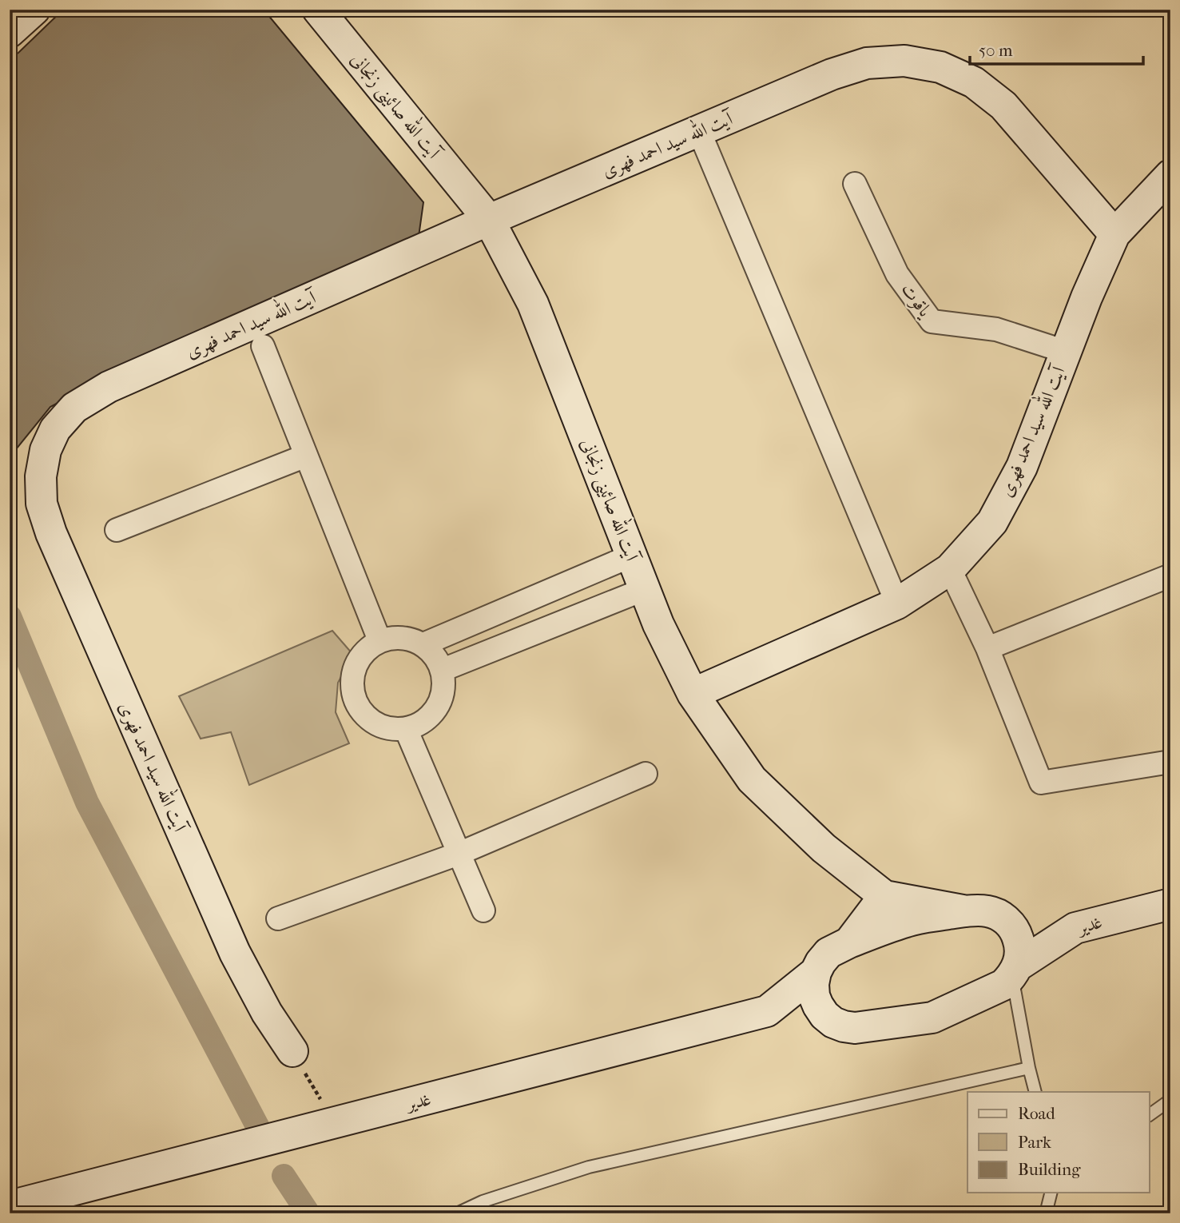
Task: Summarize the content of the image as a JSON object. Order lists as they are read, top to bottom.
{
  "streets": {
    "main road": ["آیت الله صائینی زنجانی", "آیت الله سید احمد فهری", "غدیر"],
    "street": ["یاقوت"]
  },
  "crossings": [
    ["آیت الله صائینی زنجانی", "آیت الله سید احمد فهری"],
    ["آیت الله سید احمد فهری", "یاقوت"]
  ],
  "legend": ["Road", "Park", "Building"],
  "scale_bar": "50 m"
}
